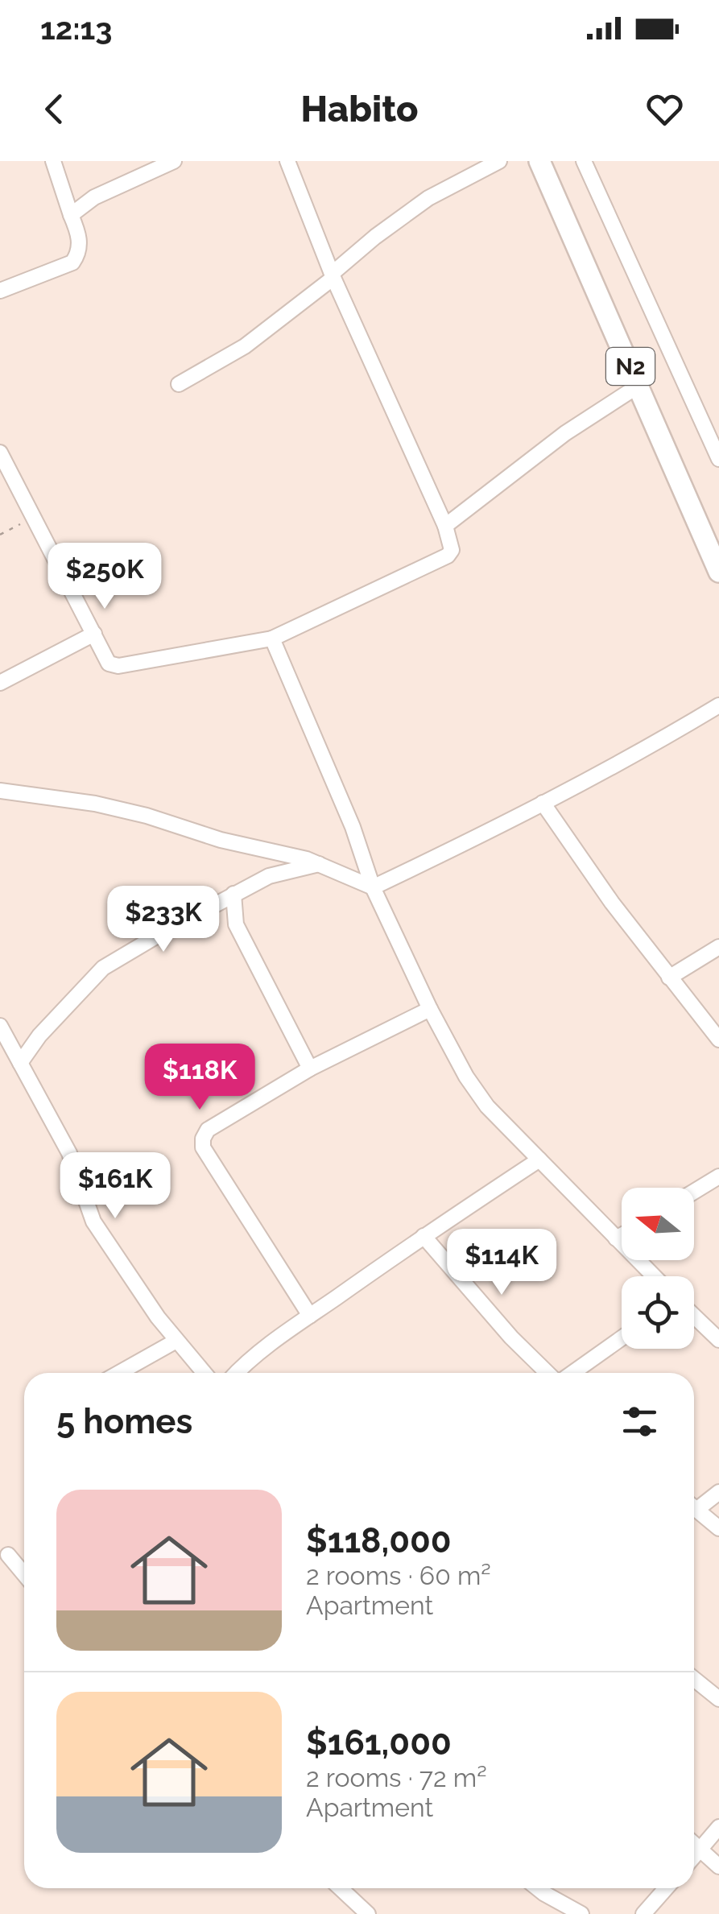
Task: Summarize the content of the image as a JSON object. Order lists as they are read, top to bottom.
{
  "streets": {
    "highway": ["N2"]
  },
  "north": "left",
  "page": {
    "status": "12:13",
    "header": "Habito",
    "price": [
      "$250K",
      "$233K",
      "$118K",
      "$161K",
      "$114K"
    ],
    "heading": "5 homes",
    "list": [
      {
        "name": "$118,000",
        "note": "2 rooms · 60 m² · Apartment"
      },
      {
        "name": "$161,000",
        "note": "2 rooms · 72 m² · Apartment"
      }
    ]
  }
}
